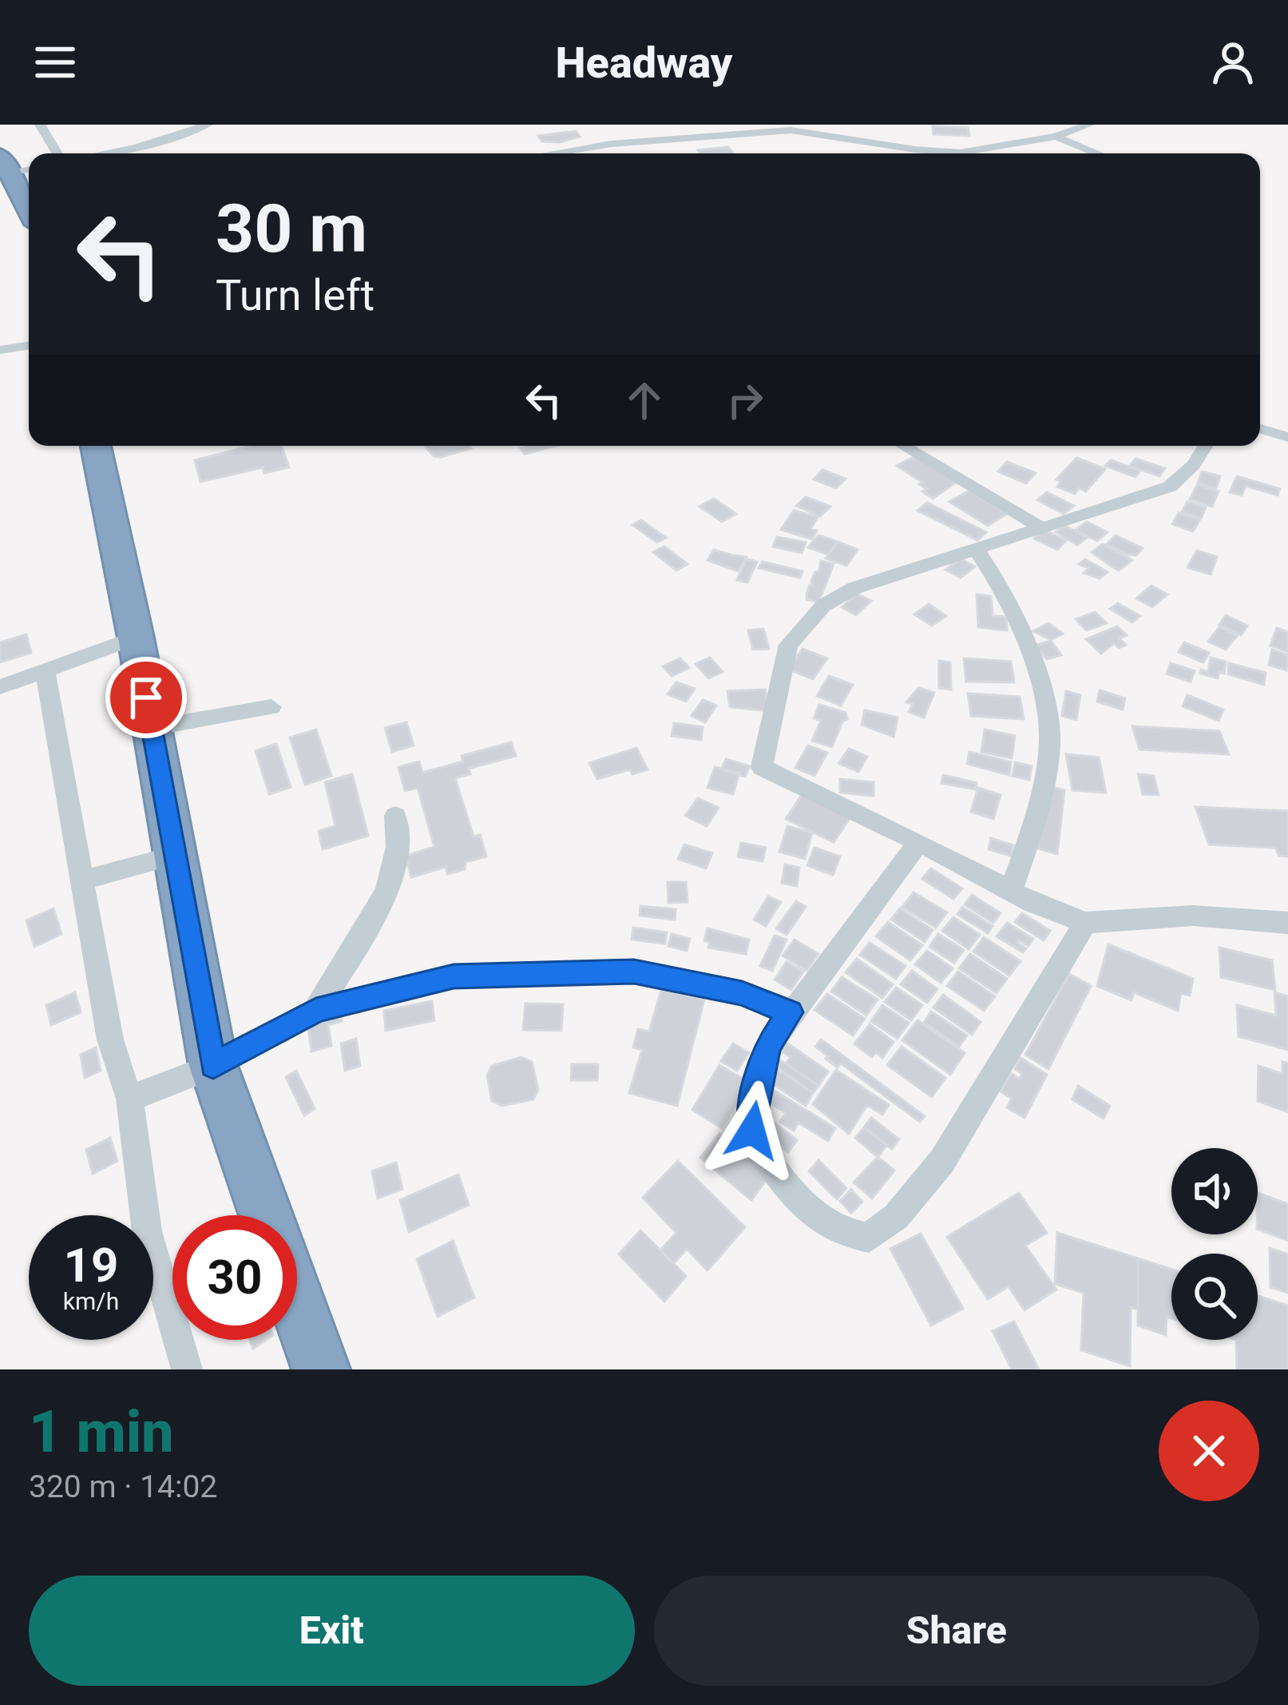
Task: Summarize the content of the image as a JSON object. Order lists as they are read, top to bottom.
{
  "page": {
    "header": "Headway",
    "turn": ["30 m", "Turn left"],
    "speed": "19 km/h",
    "limit": "30",
    "heading": ["1 min", "320 m · 14:02"],
    "buttons": ["Exit", "Share"]
  }
}
